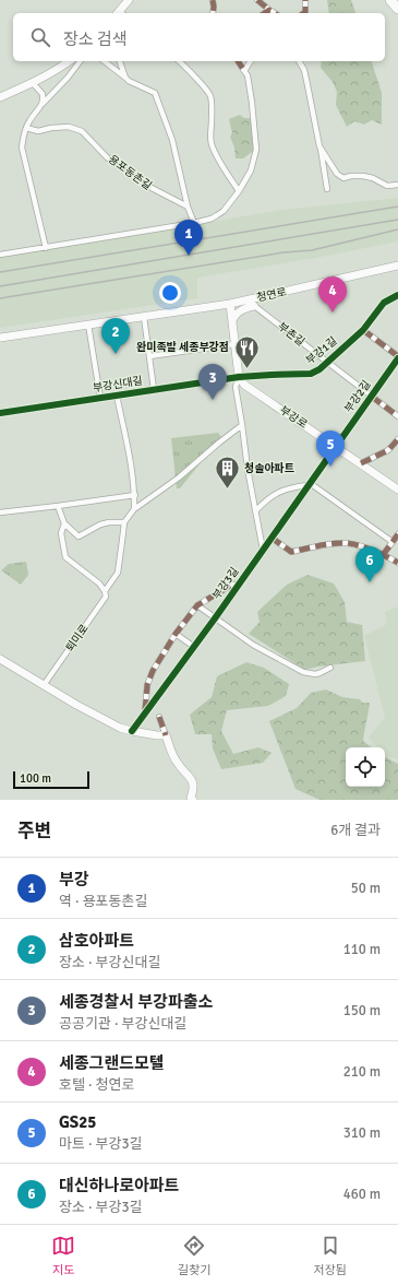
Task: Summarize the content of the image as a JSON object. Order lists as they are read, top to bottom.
{
  "streets": {
    "street": [
      "용포동촌길",
      "청연로",
      "부촌길",
      "부강1길",
      "부강신대길",
      "부강2길",
      "부강로",
      "부강3길",
      "퇴미로"
    ]
  },
  "crossings": [
    ["청연로", "부촌길"],
    ["청연로", "부강신대길"],
    ["부촌길", "부강1길"],
    ["부촌길", "부강2길"],
    ["부강1길", "부강신대길"],
    ["부강1길", "부강로"],
    ["부강신대길", "부강로"],
    ["부강신대길", "퇴미로"],
    ["부강2길", "부강로"],
    ["부강2길", "부강3길"],
    ["부강로", "부강3길"]
  ],
  "places": {
    "restaurant": ["완미족발 세종부강점"],
    "building": ["청솔아파트"]
  },
  "scale_bar": "100 m",
  "page": {
    "search": "장소 검색",
    "pins": [
      "1",
      "4",
      "2",
      "3",
      "5",
      "6"
    ],
    "scale": "100 m",
    "heading": ["주변", "6개 결과"],
    "list": [
      {
        "mark": "1",
        "name": "부강",
        "note": "역 · 용포동촌길",
        "value": "50 m"
      },
      {
        "mark": "2",
        "name": "삼호아파트",
        "note": "장소 · 부강신대길",
        "value": "110 m"
      },
      {
        "mark": "3",
        "name": "세종경찰서 부강파출소",
        "note": "공공기관 · 부강신대길",
        "value": "150 m"
      },
      {
        "mark": "4",
        "name": "세종그랜드모텔",
        "note": "호텔 · 청연로",
        "value": "210 m"
      },
      {
        "mark": "5",
        "name": "GS25",
        "note": "마트 · 부강3길",
        "value": "310 m"
      },
      {
        "mark": "6",
        "name": "대신하나로아파트",
        "note": "장소 · 부강3길",
        "value": "460 m"
      }
    ],
    "nav": ["지도", "길찾기", "저장됨"]
  }
}
